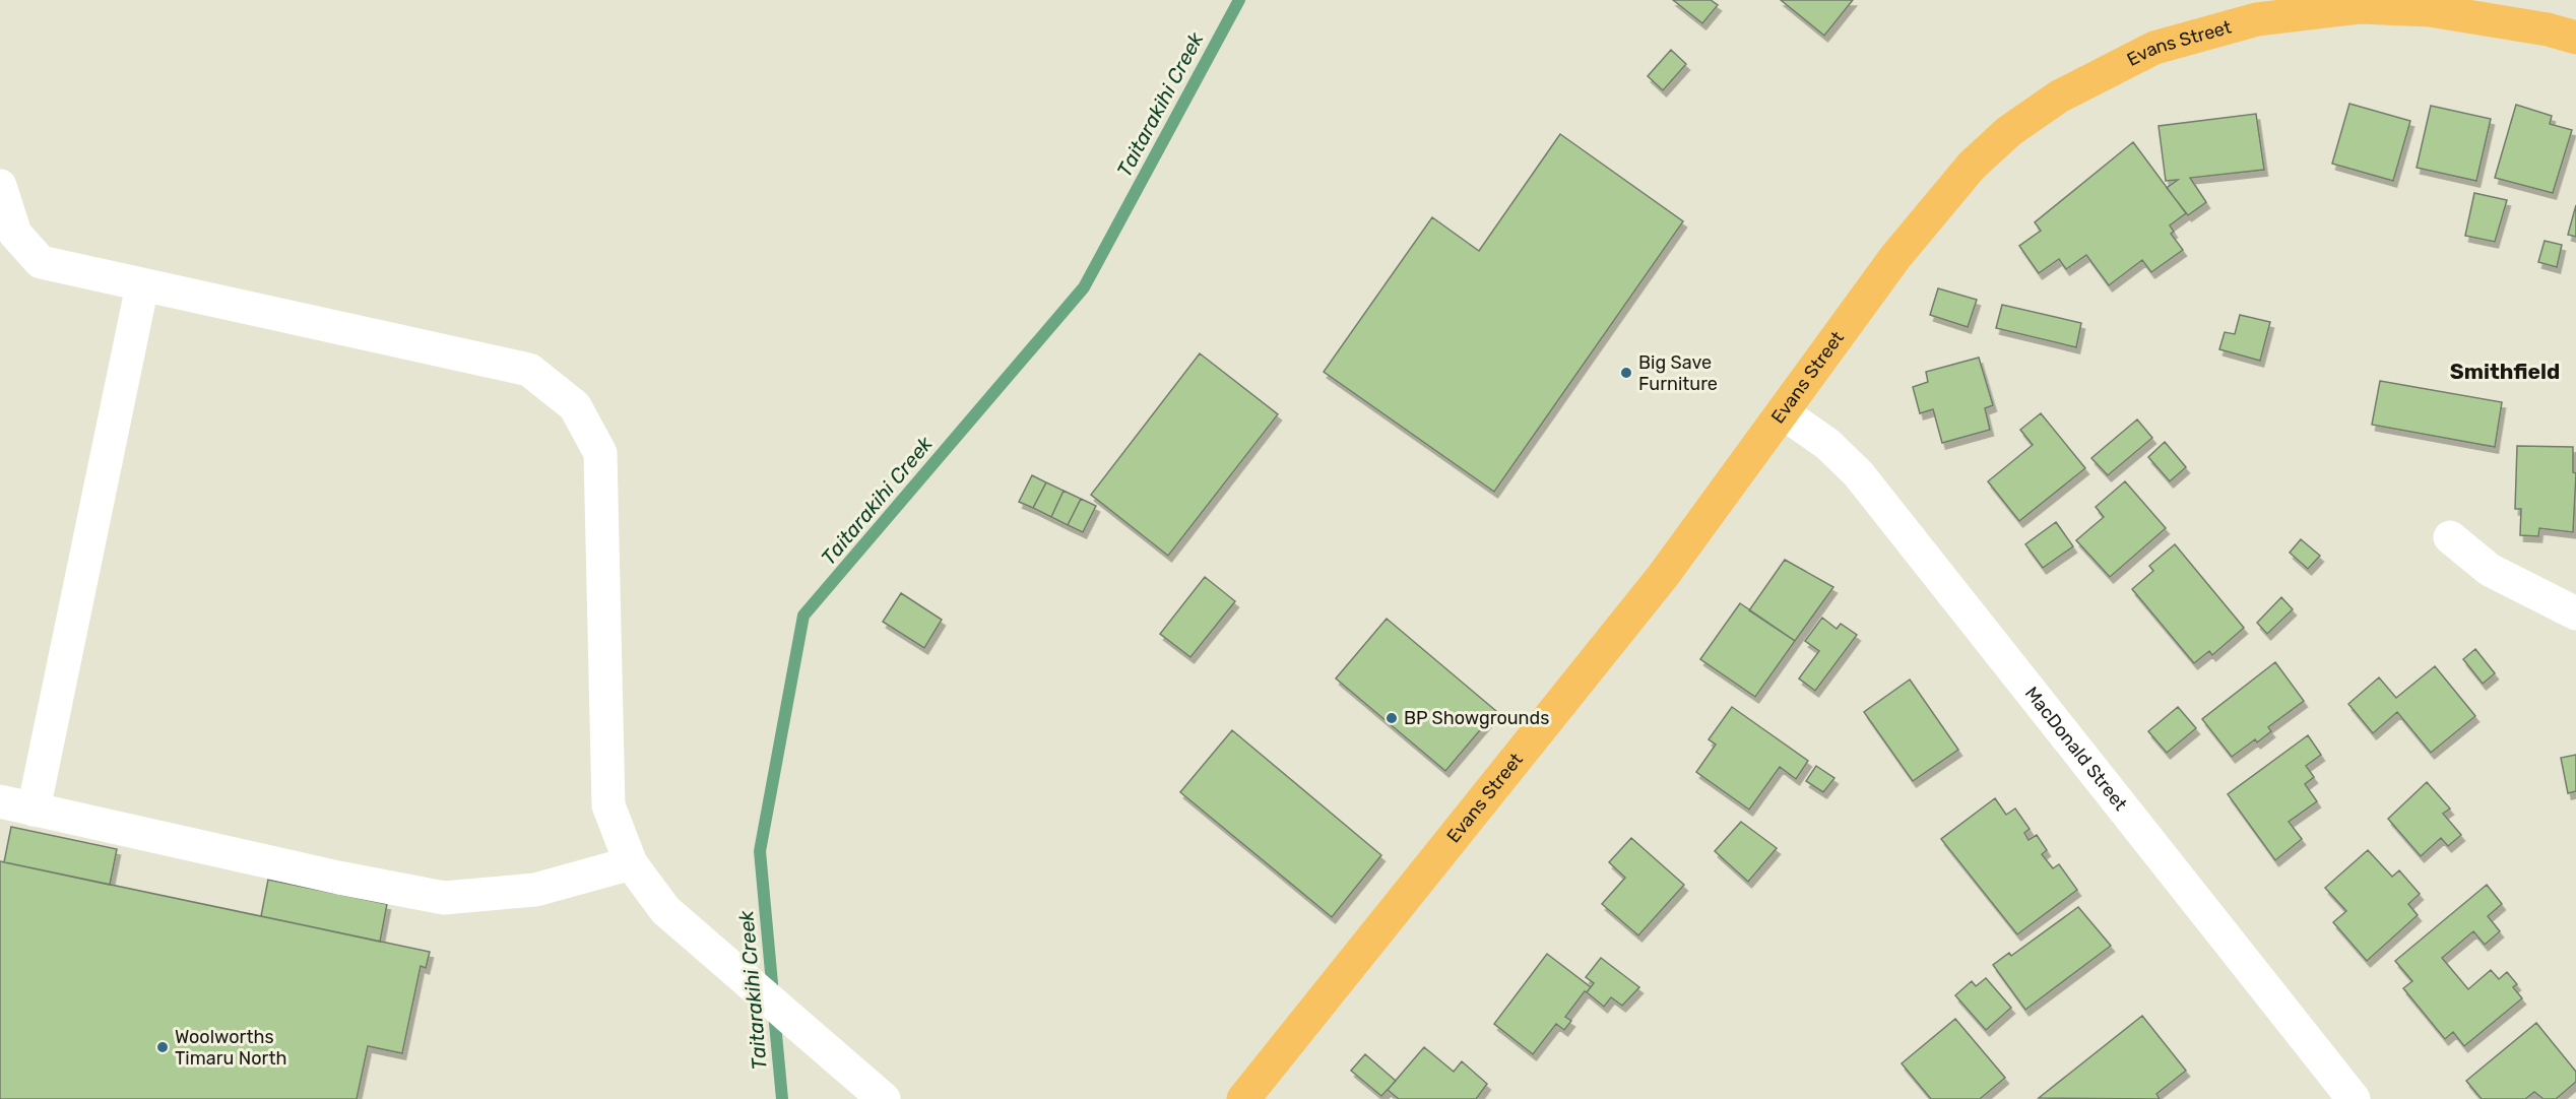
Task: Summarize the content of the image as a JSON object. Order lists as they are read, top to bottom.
{
  "streets": {
    "highway": ["Evans Street"],
    "street": ["MacDonald Street"]
  },
  "crossings": [
    ["Evans Street", "MacDonald Street"]
  ],
  "districts": ["Smithfield"],
  "water": ["Taitarakihi Creek"],
  "places": ["Big Save Furniture", "BP Showgrounds", "Woolworths Timaru North"]
}
